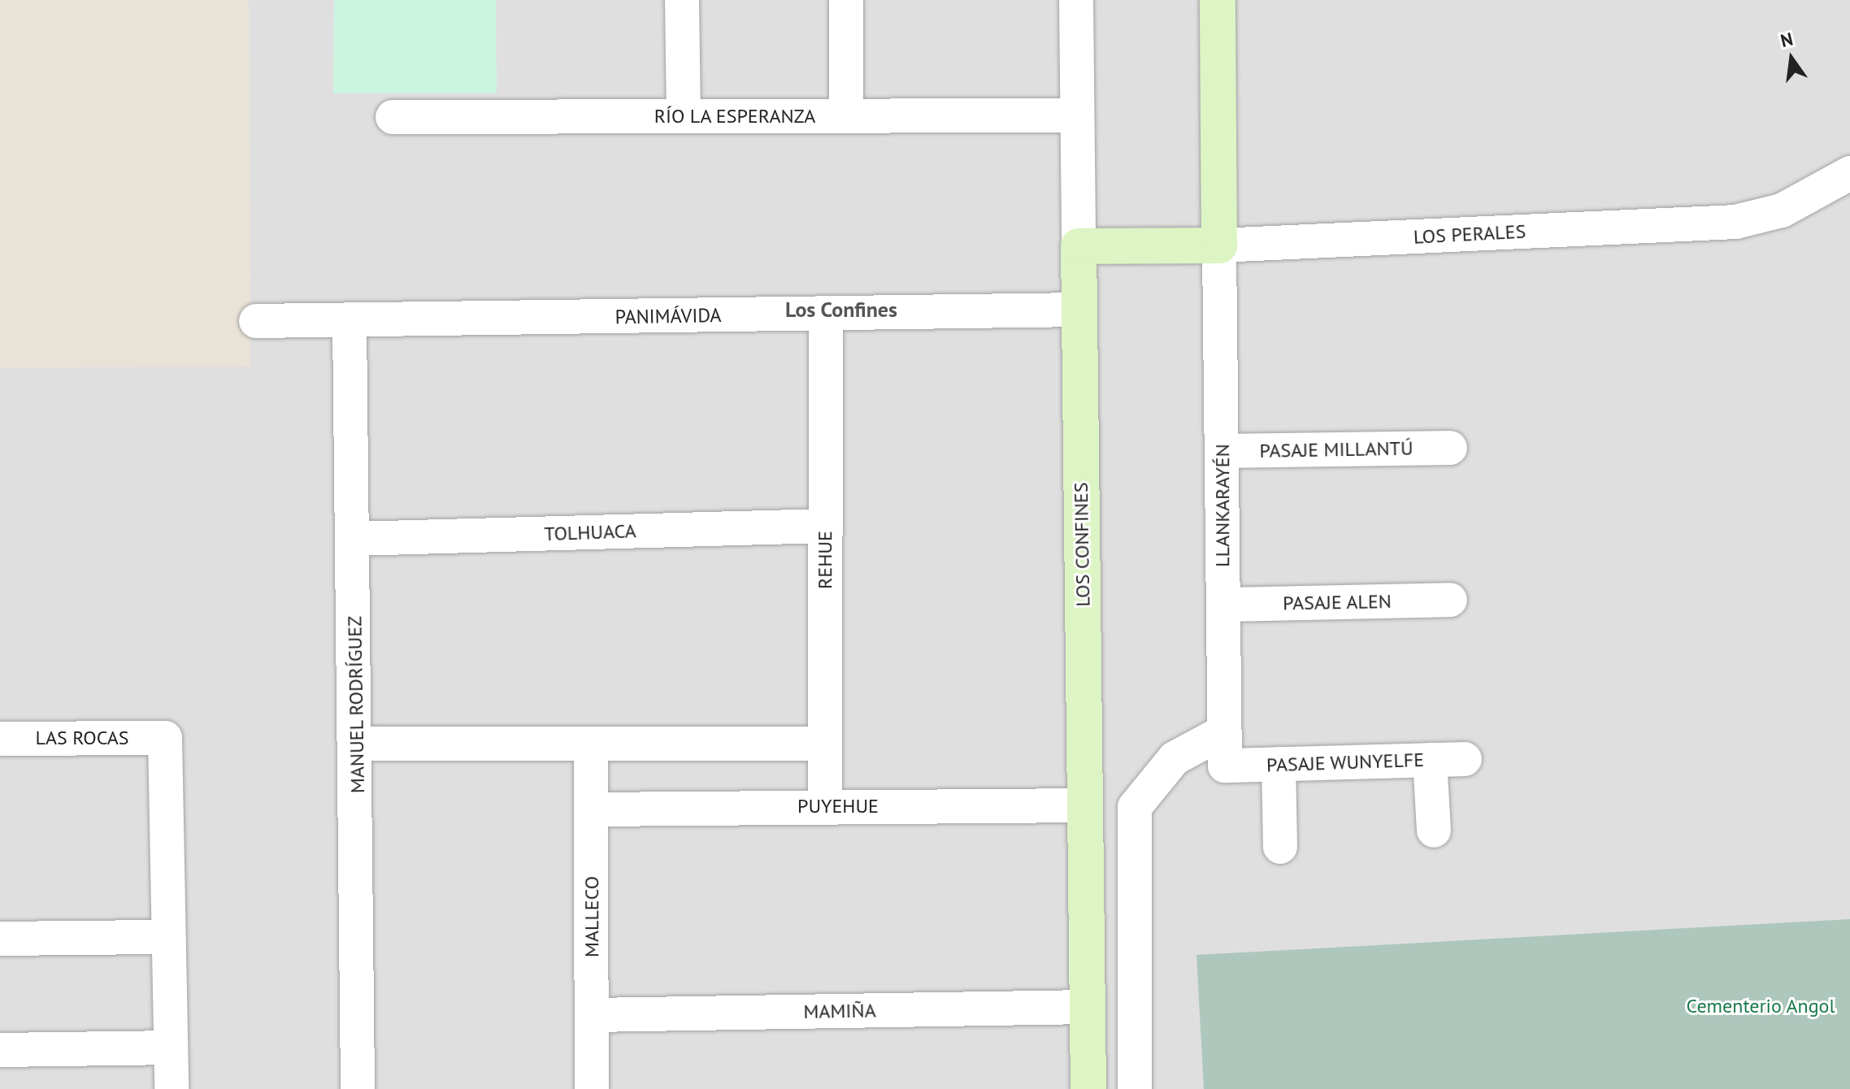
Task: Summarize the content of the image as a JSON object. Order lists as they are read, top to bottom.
{
  "streets": {
    "street": [
      "RÍO LA ESPERANZA",
      "LOS PERALES",
      "PANIMÁVIDA",
      "PASAJE MILLANTÚ",
      "LLANKARAYÉN",
      "TOLHUACA",
      "LOS CONFINES",
      "REHUE",
      "PASAJE ALEN",
      "MANUEL RODRÍGUEZ",
      "LAS ROCAS",
      "PASAJE WUNYELFE",
      "PUYEHUE",
      "MALLECO",
      "MAMIÑA"
    ]
  },
  "crossings": [
    ["RÍO LA ESPERANZA", "LOS CONFINES"],
    ["LOS PERALES", "LLANKARAYÉN"],
    ["LOS PERALES", "LOS CONFINES"],
    ["PANIMÁVIDA", "LOS CONFINES"],
    ["PANIMÁVIDA", "REHUE"],
    ["PANIMÁVIDA", "MANUEL RODRÍGUEZ"],
    ["PASAJE MILLANTÚ", "LLANKARAYÉN"],
    ["LLANKARAYÉN", "PASAJE ALEN"],
    ["LLANKARAYÉN", "PASAJE WUNYELFE"],
    ["TOLHUACA", "REHUE"],
    ["TOLHUACA", "MANUEL RODRÍGUEZ"],
    ["LOS CONFINES", "PUYEHUE"],
    ["LOS CONFINES", "MAMIÑA"],
    ["REHUE", "PUYEHUE"],
    ["PUYEHUE", "MALLECO"],
    ["MALLECO", "MAMIÑA"]
  ],
  "districts": ["Los Confines"],
  "parks": ["Cementerio Angol"],
  "north": "top"
}
